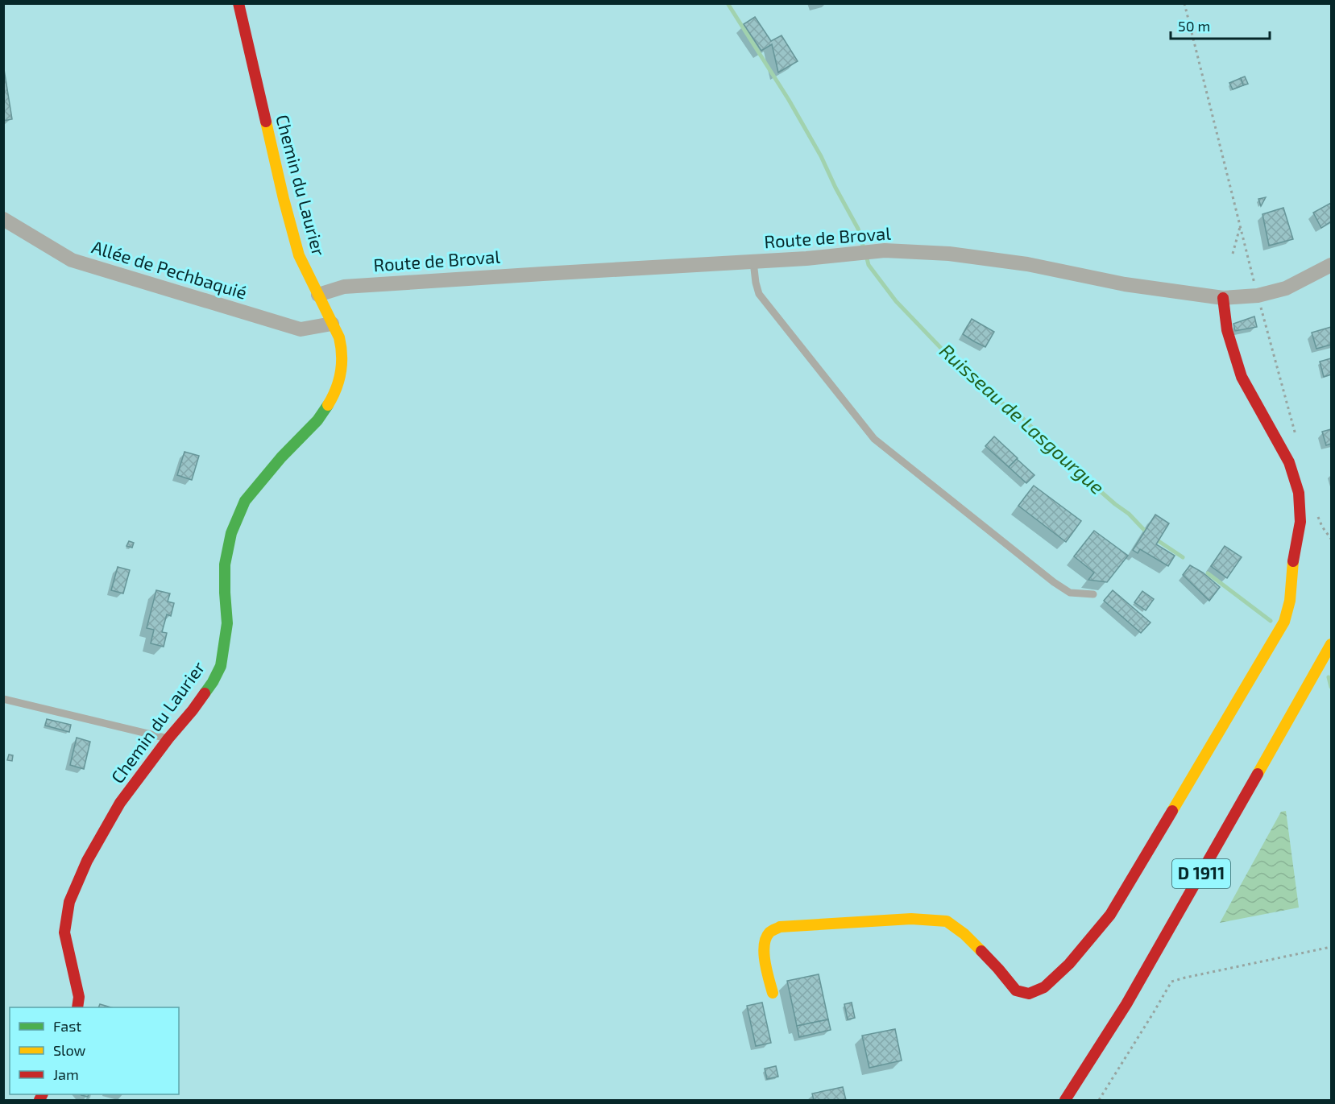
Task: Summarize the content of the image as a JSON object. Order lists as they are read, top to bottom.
{
  "streets": {
    "street": [
      "Chemin du Laurier",
      "Route de Broval",
      "Allée de Pechbaquié",
      "D 1911"
    ]
  },
  "crossings": [
    ["Chemin du Laurier", "Route de Broval"],
    ["Chemin du Laurier", "Allée de Pechbaquié"]
  ],
  "water": ["Ruisseau de Lasgourgue"],
  "legend": ["Fast", "Slow", "Jam"],
  "scale_bar": "50 m"
}
